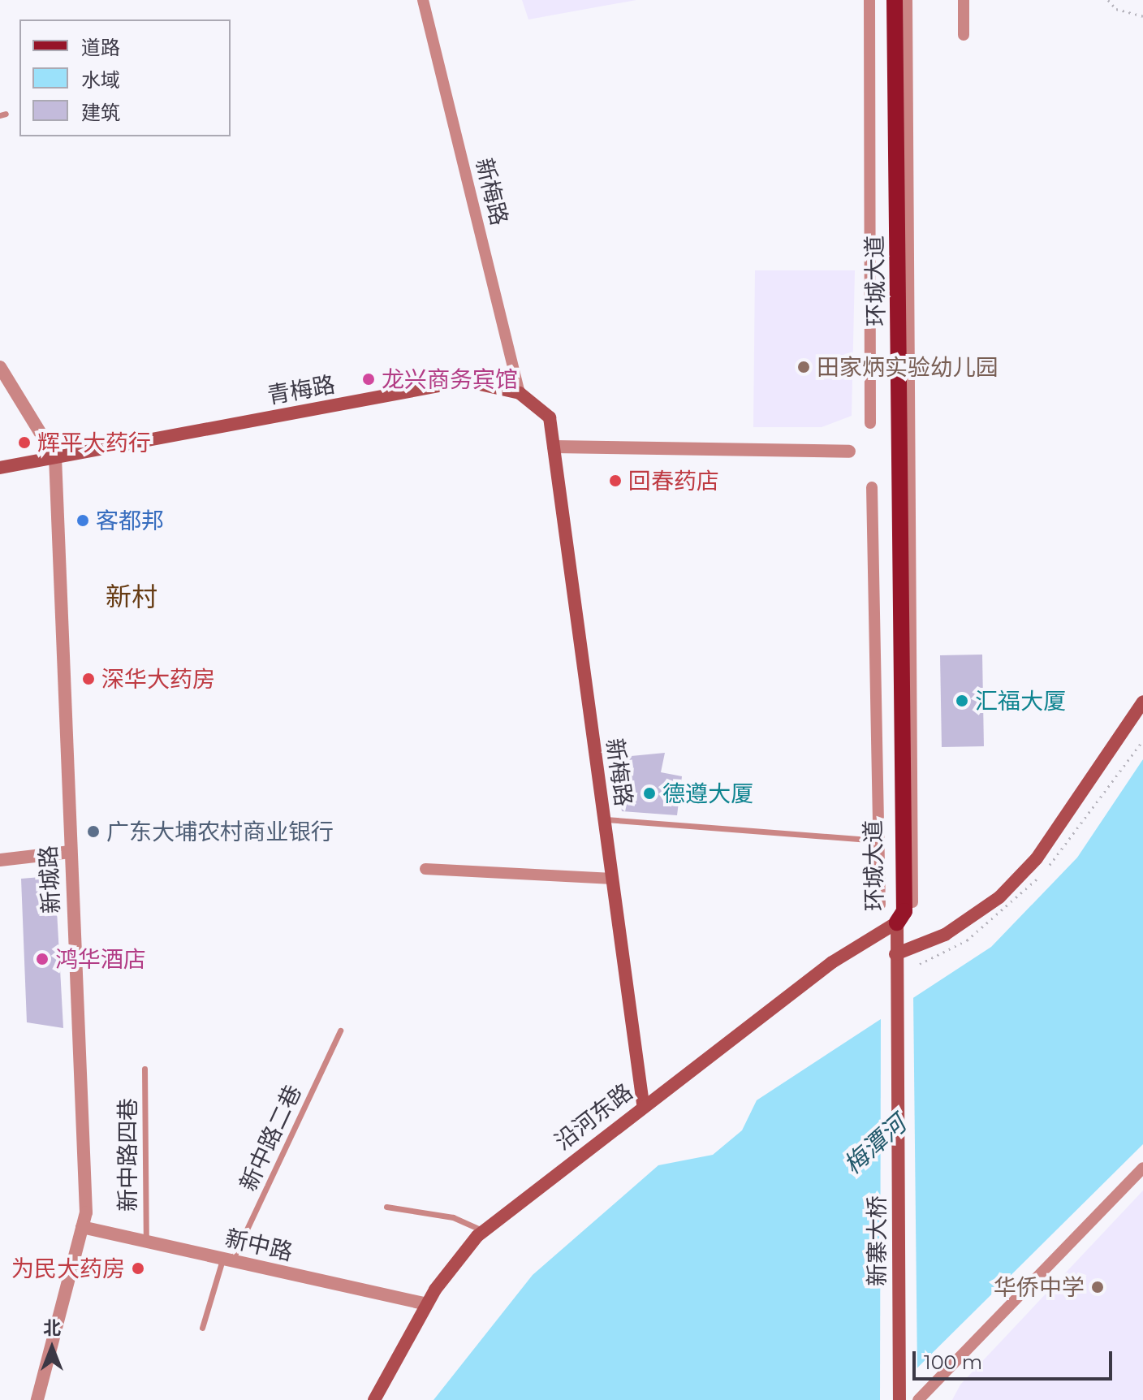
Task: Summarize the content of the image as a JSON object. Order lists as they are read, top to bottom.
{
  "streets": {
    "main road": [
      "新梅路",
      "环城大道",
      "青梅路",
      "沿河东路",
      "新寨大桥"
    ],
    "street": ["新城路", "新中路"],
    "lane": ["新中路二巷", "新中路四巷"]
  },
  "crossings": [
    ["新梅路", "青梅路"],
    ["新梅路", "沿河东路"],
    ["环城大道", "沿河东路"],
    ["环城大道", "新寨大桥"],
    ["青梅路", "新城路"],
    ["新城路", "新中路"],
    ["沿河东路", "新寨大桥"],
    ["沿河东路", "新中路"],
    ["新中路二巷", "新中路"],
    ["新中路四巷", "新中路"]
  ],
  "districts": ["新村"],
  "water": ["梅潭河"],
  "places": [
    "田家炳实验幼儿园",
    "龙兴商务宾馆",
    "辉平大药行",
    "回春药店",
    "客都邦",
    "深华大药房",
    "汇福大厦",
    "德遵大厦",
    "广东大埔农村商业银行",
    "鸿华酒店",
    "为民大药房",
    "华侨中学"
  ],
  "legend": ["道路", "水域", "建筑"],
  "scale_bar": "100 m",
  "north": "top"
}
